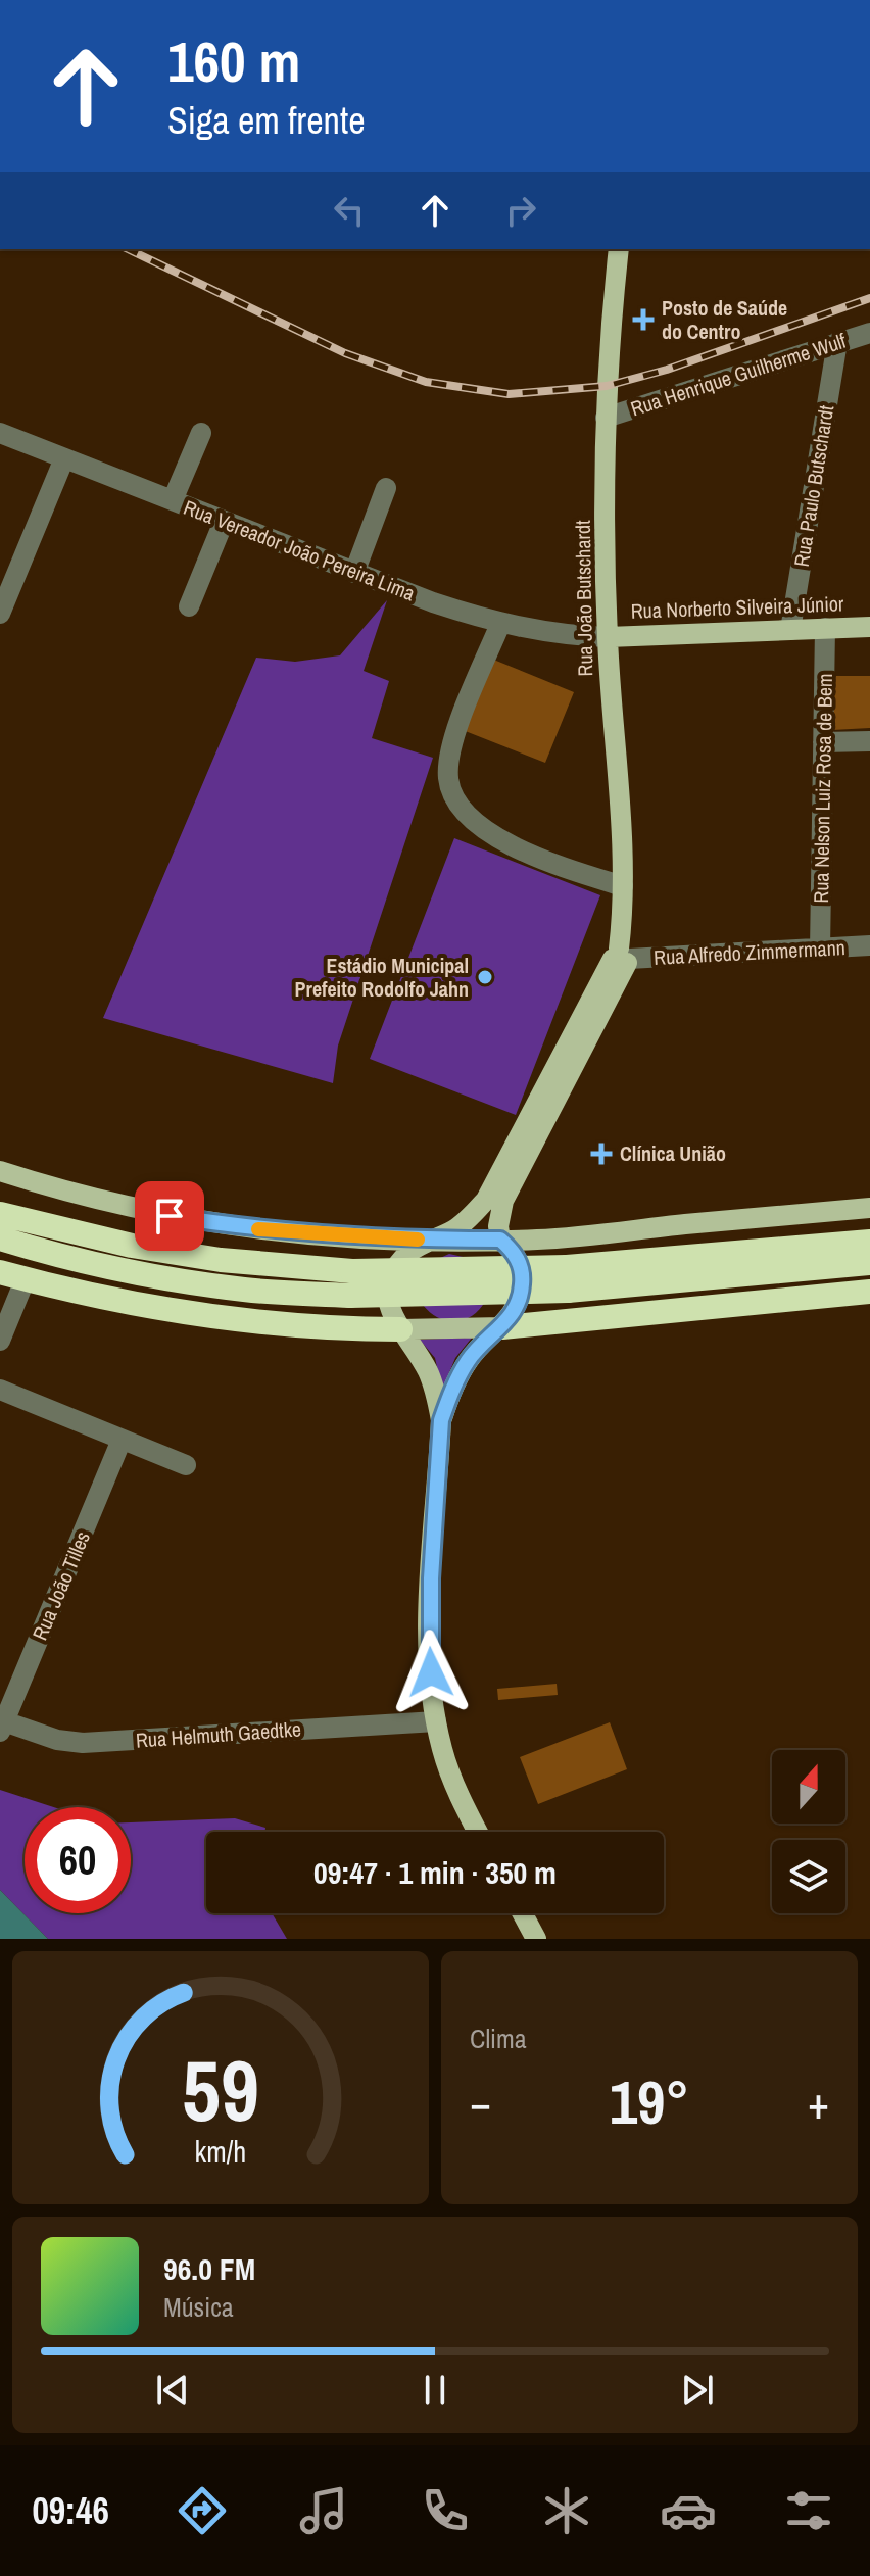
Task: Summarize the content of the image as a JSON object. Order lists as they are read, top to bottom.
{
  "streets": {
    "main road": ["Rua João Butschardt", "Rua Norberto Silveira Júnior"],
    "street": [
      "Rua Henrique Guilherme Wulf",
      "Rua Paulo Butschardt",
      "Rua Vereador João Pereira Lima",
      "Rua Nelson Luiz Rosa de Bem",
      "Rua Alfredo Zimmermann",
      "Rua João Tilles",
      "Rua Helmuth Gaedtke"
    ]
  },
  "crossings": [
    ["Rua Henrique Guilherme Wulf", "Rua Paulo Butschardt"],
    ["Rua Henrique Guilherme Wulf", "Rua João Butschardt"],
    ["Rua Paulo Butschardt", "Rua Norberto Silveira Júnior"],
    ["Rua Vereador João Pereira Lima", "Rua João Butschardt"],
    ["Rua Vereador João Pereira Lima", "Rua Norberto Silveira Júnior"],
    ["Rua João Butschardt", "Rua Norberto Silveira Júnior"],
    ["Rua João Butschardt", "Rua Alfredo Zimmermann"],
    ["Rua Norberto Silveira Júnior", "Rua Nelson Luiz Rosa de Bem"],
    ["Rua Nelson Luiz Rosa de Bem", "Rua Alfredo Zimmermann"],
    ["Rua João Tilles", "Rua Helmuth Gaedtke"]
  ],
  "places": {
    "health": ["Posto de Saúde do Centro", "Clínica União"],
    "other": ["Estádio Municipal Prefeito Rodolfo Jahn"]
  },
  "north": "top",
  "page": {
    "turn": ["160 m", "Siga em frente"],
    "limit": "60",
    "trip": "09:47 · 1 min · 350 m",
    "tile": "Clima",
    "heat": ["−", "19°", "+"],
    "song": ["96.0 FM", "Música"],
    "tabs": "09:46",
    "gauge": ["59", "km/h"]
  }
}
